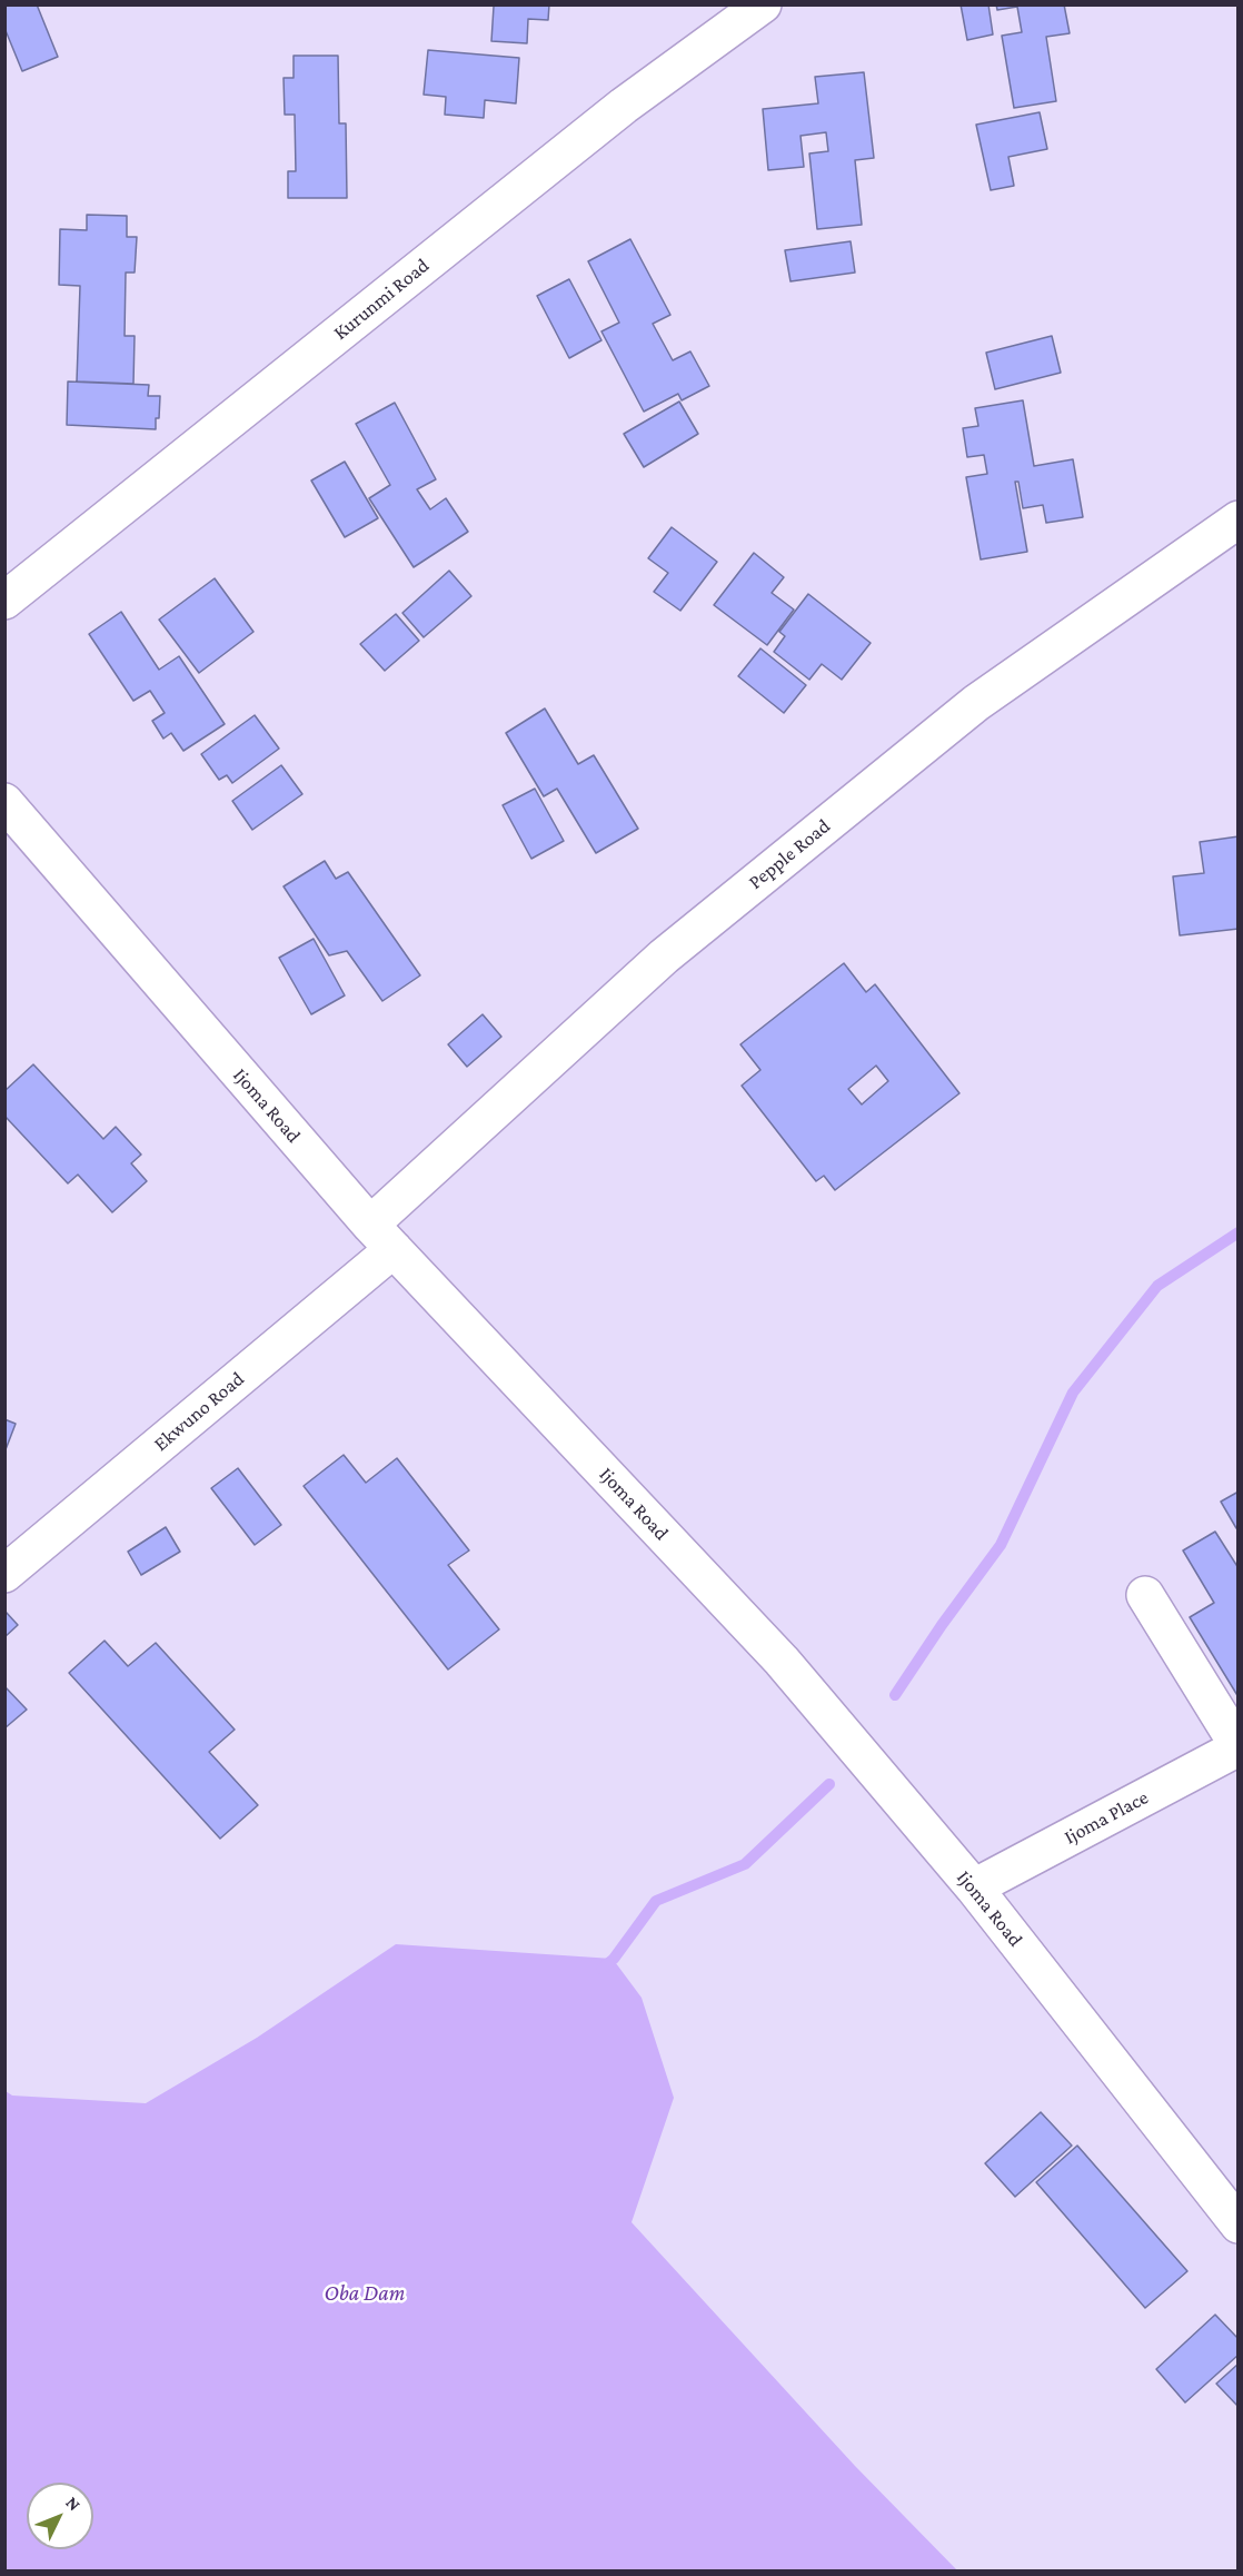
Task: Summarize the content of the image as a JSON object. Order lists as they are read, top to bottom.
{
  "streets": {
    "street": [
      "Kurunmi Road",
      "Pepple Road",
      "Ijoma Road",
      "Ekwuno Road",
      "Ijoma Place"
    ]
  },
  "crossings": [
    ["Pepple Road", "Ijoma Road"],
    ["Pepple Road", "Ekwuno Road"],
    ["Ijoma Road", "Ekwuno Road"],
    ["Ijoma Road", "Ijoma Place"]
  ],
  "water": ["Oba Dam"],
  "north": "top right"
}
